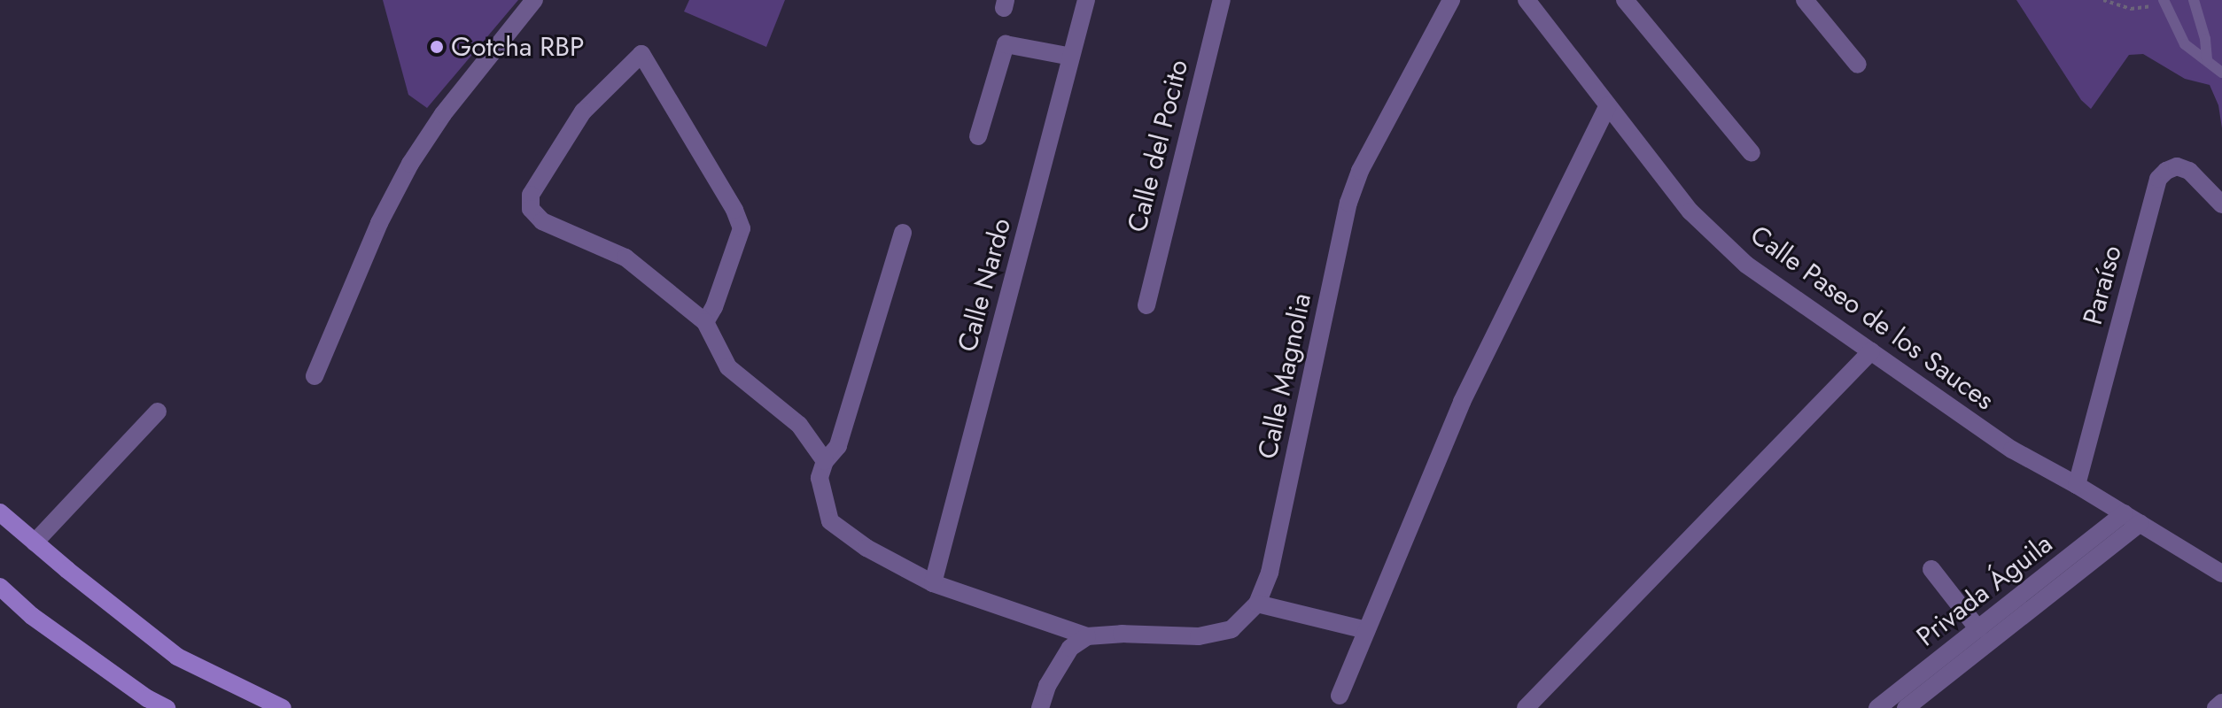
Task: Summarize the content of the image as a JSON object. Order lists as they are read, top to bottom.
{
  "streets": {
    "street": [
      "Calle del Pocito",
      "Calle Nardo",
      "Paraíso",
      "Calle Paseo de los Sauces",
      "Calle Magnolia",
      "Privada Águila"
    ]
  },
  "crossings": [
    ["Paraíso", "Calle Paseo de los Sauces"],
    ["Calle Paseo de los Sauces", "Privada Águila"]
  ],
  "places": ["Gotcha RBP"]
}
